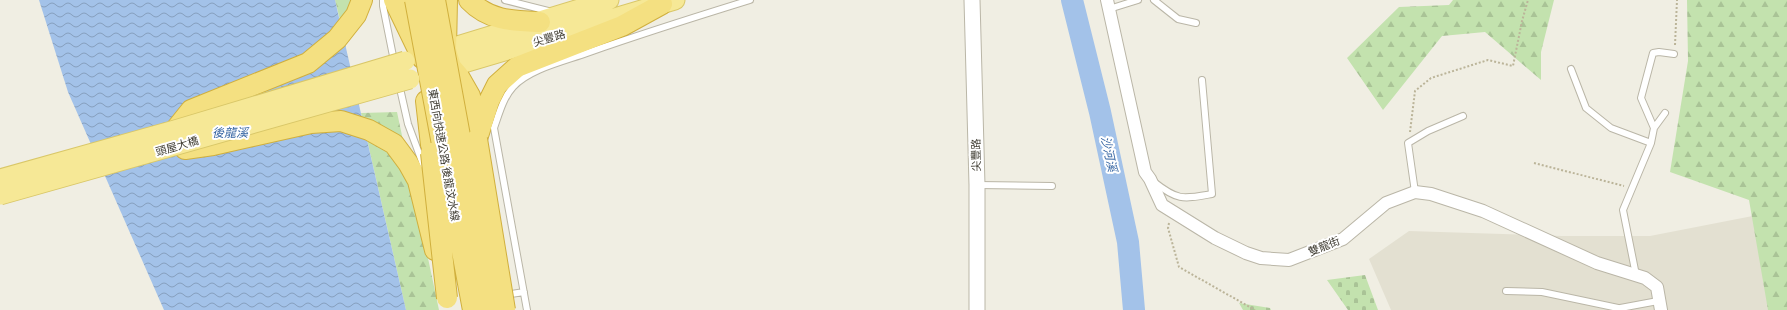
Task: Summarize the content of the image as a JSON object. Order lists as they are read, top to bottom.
{
  "streets": {
    "highway": ["東西向快速公路 後龍汶水線"],
    "main road": ["尖豐路", "頭屋大橋"],
    "street": ["雙龍街"]
  },
  "crossings": [
    ["尖豐路", "頭屋大橋"]
  ],
  "water": ["後龍溪", "沙河溪"]
}
